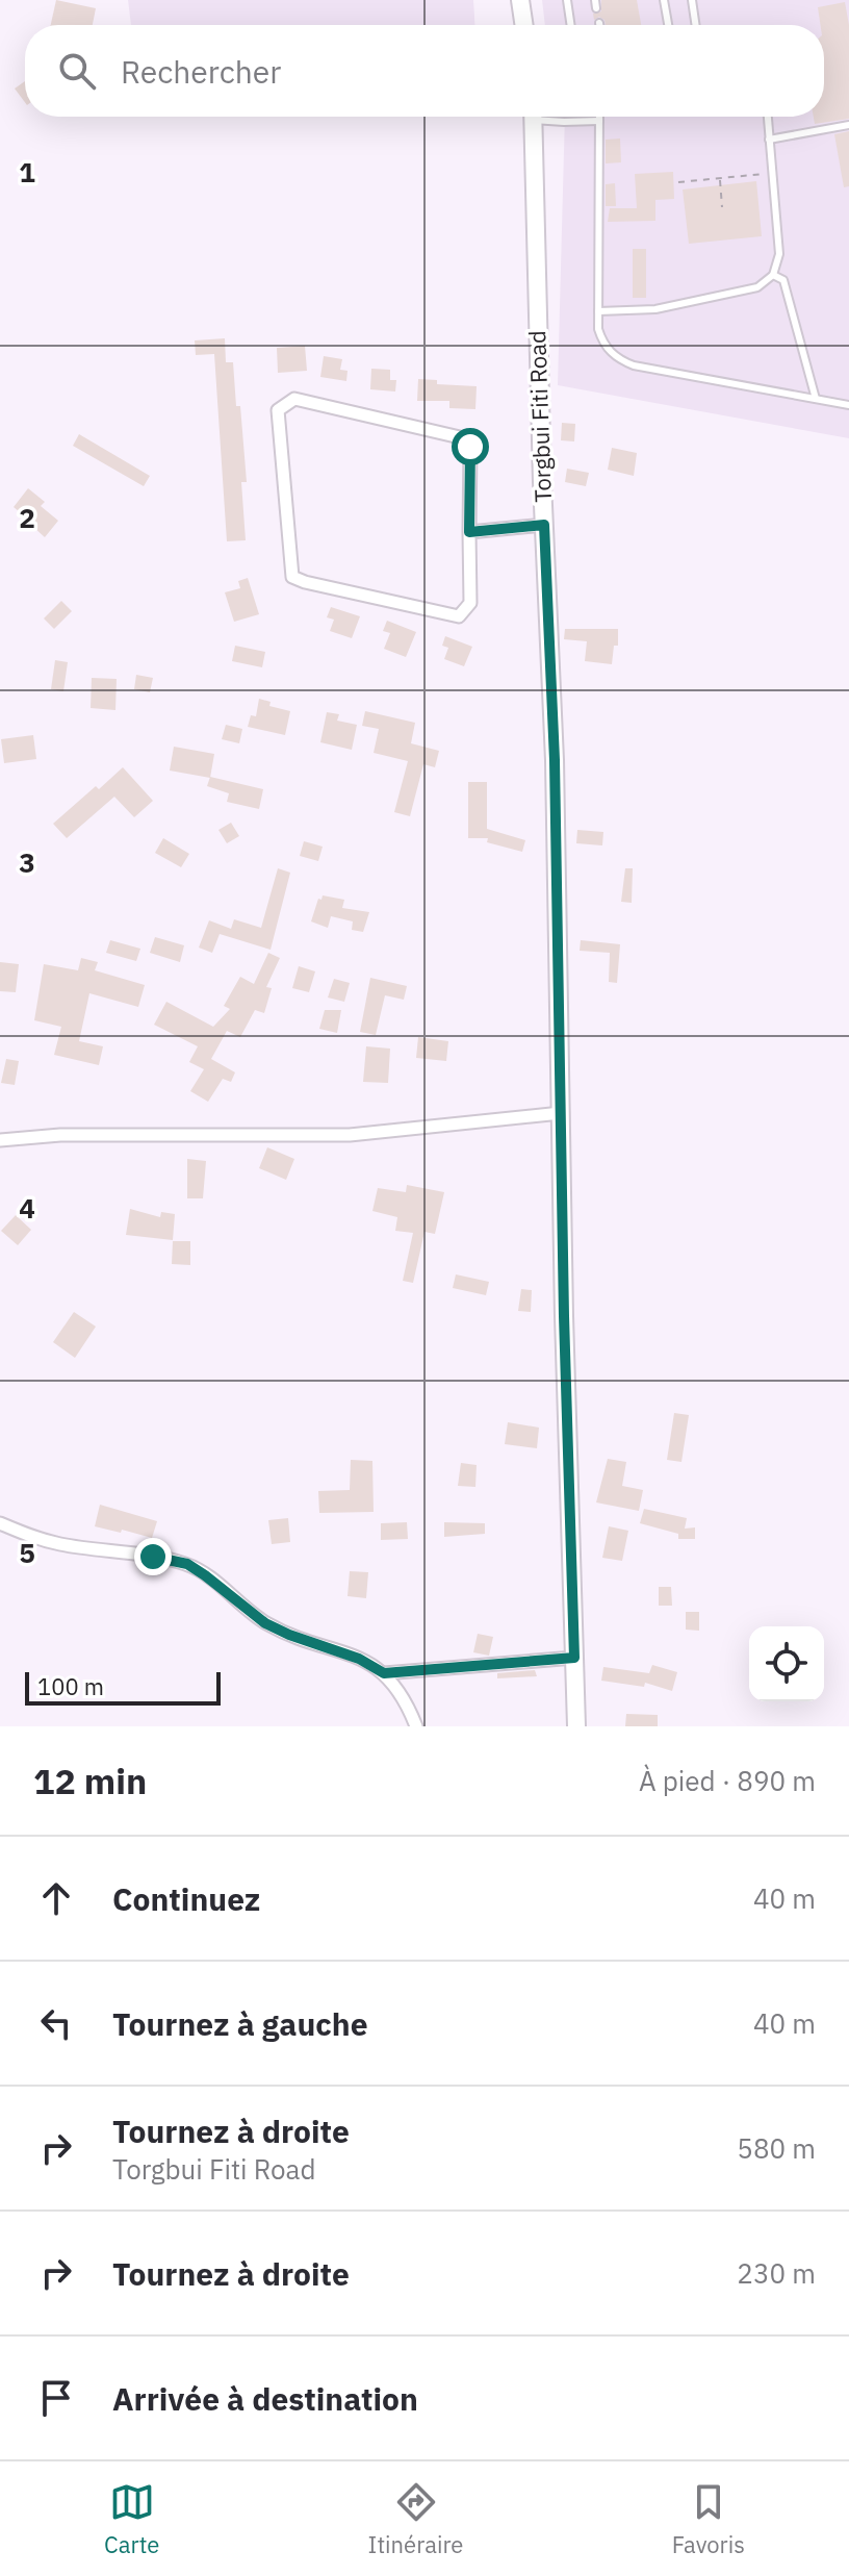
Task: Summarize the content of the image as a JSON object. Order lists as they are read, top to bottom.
{
  "streets": {
    "street": ["Torgbui Fiti Road"]
  },
  "scale_bar": "100 m",
  "page": {
    "search": "Rechercher",
    "scale": "100 m",
    "heading": ["12 min", "À pied · 890 m"],
    "list": [
      ["Continuez", "40 m"],
      ["Tournez à gauche", "40 m"],
      ["Tournez à droite", "Torgbui Fiti Road", "580 m"],
      ["Tournez à droite", "230 m"],
      "Arrivée à destination"
    ],
    "nav": ["Carte", "Itinéraire", "Favoris"]
  },
  "grid": {
    "rows": [
      "1",
      "2",
      "3",
      "4",
      "5"
    ]
  }
}
